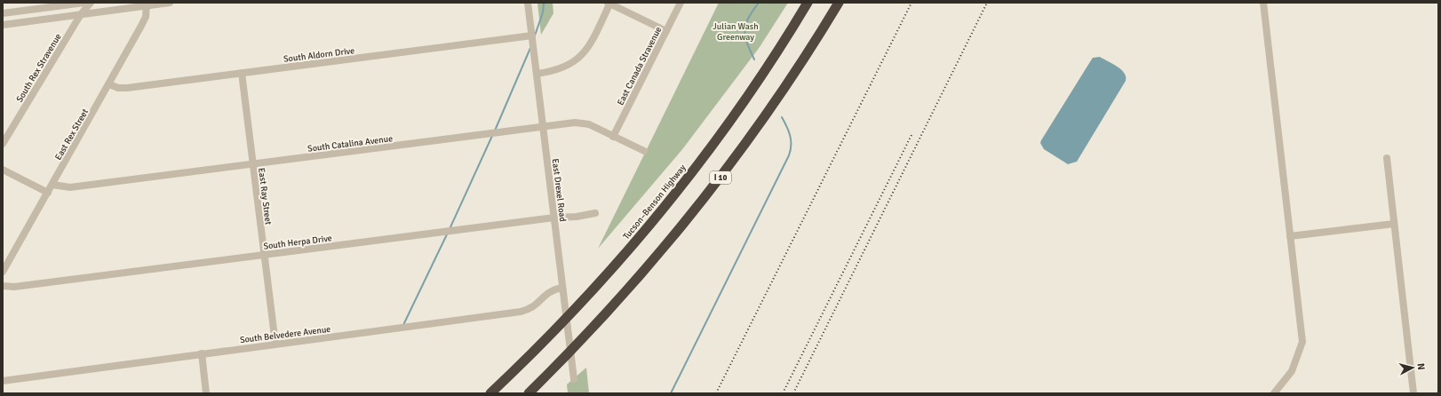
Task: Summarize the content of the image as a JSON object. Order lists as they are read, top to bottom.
{
  "streets": {
    "highway": ["I 10", "Tucson–Benson Highway"],
    "street": [
      "South Aldorn Drive",
      "East Canada Stravenue",
      "South Rex Stravenue",
      "East Rex Street",
      "South Catalina Avenue",
      "East Drexel Road",
      "East Ray Street",
      "South Herpa Drive",
      "South Belvedere Avenue"
    ]
  },
  "crossings": [
    ["South Aldorn Drive", "East Rex Street"],
    ["South Aldorn Drive", "East Drexel Road"],
    ["South Aldorn Drive", "East Ray Street"],
    ["East Canada Stravenue", "South Catalina Avenue"],
    ["East Rex Street", "South Catalina Avenue"],
    ["South Catalina Avenue", "East Drexel Road"],
    ["South Catalina Avenue", "East Ray Street"],
    ["East Drexel Road", "South Herpa Drive"],
    ["East Drexel Road", "South Belvedere Avenue"],
    ["East Ray Street", "South Herpa Drive"],
    ["East Ray Street", "South Belvedere Avenue"]
  ],
  "parks": ["Julian Wash Greenway"],
  "north": "right"
}
